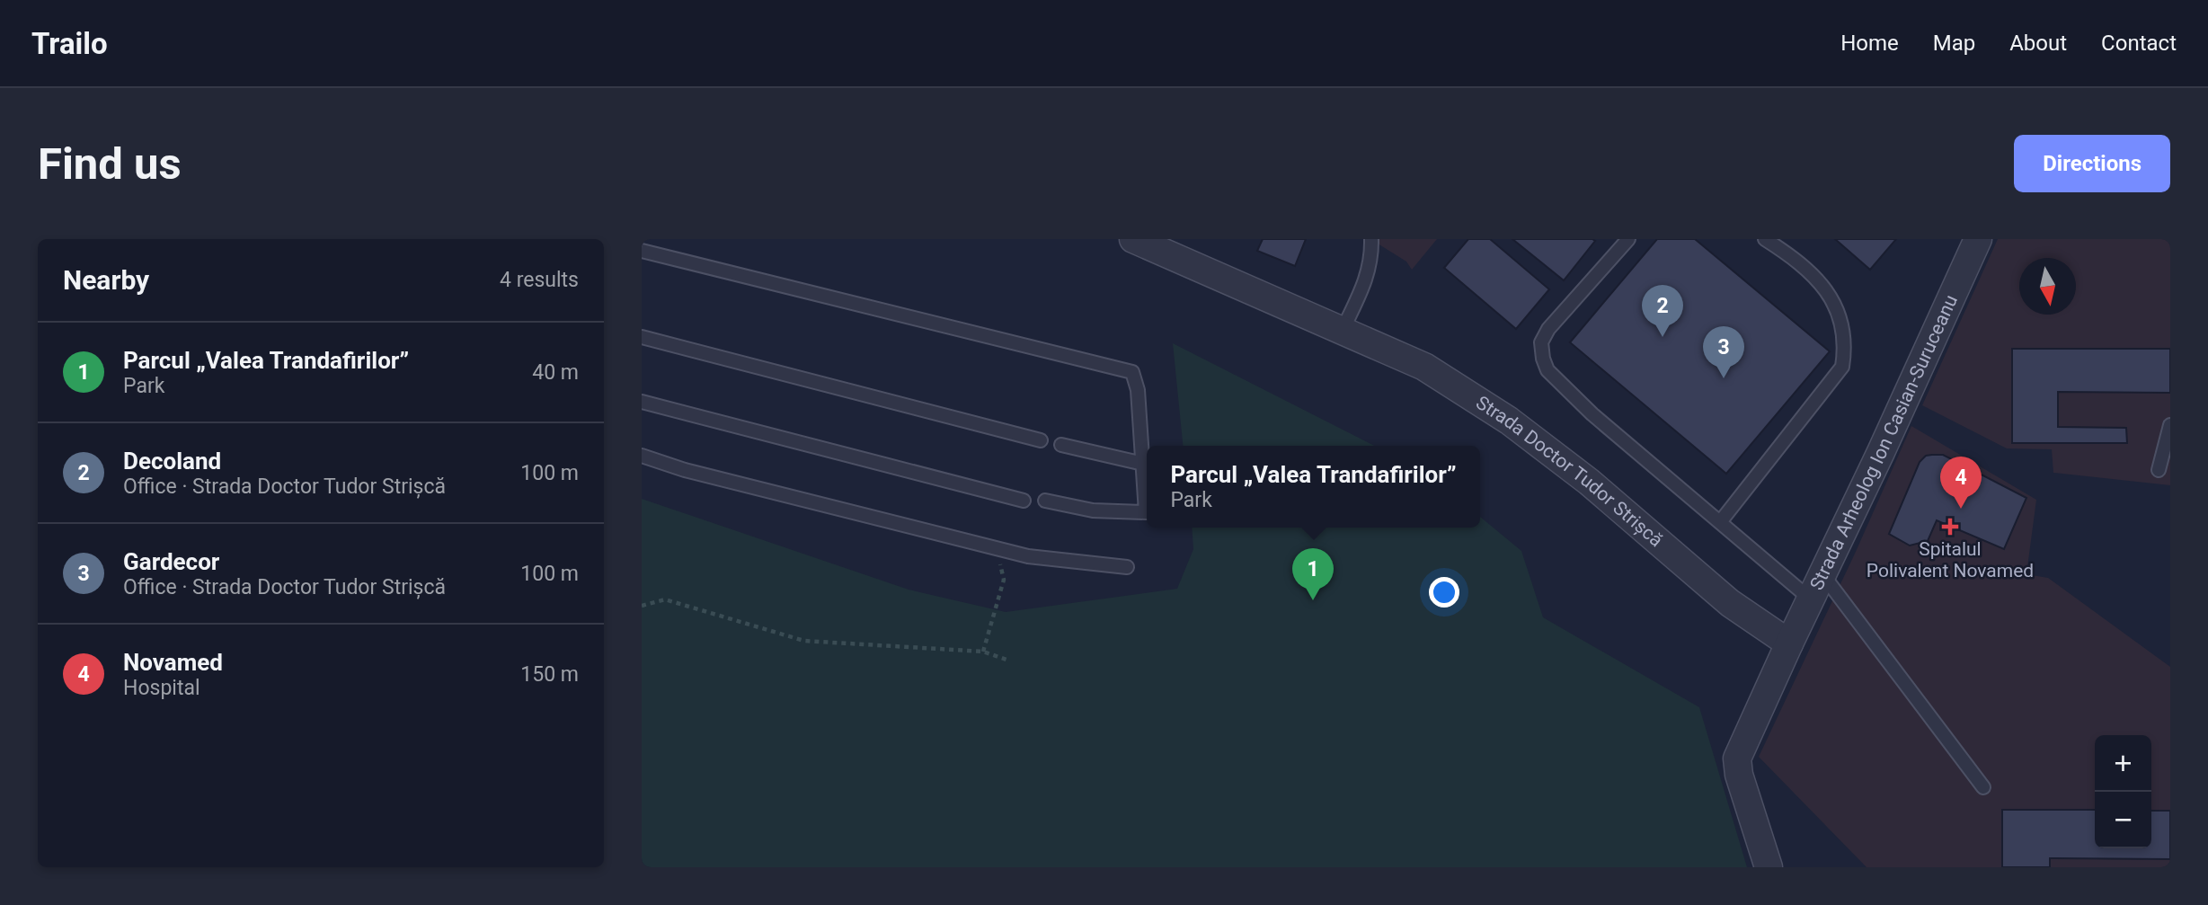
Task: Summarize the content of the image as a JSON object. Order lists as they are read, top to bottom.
{
  "streets": {
    "street": ["Strada Arheolog Ion Casian-Suruceanu", "Strada Doctor Tudor Strișcă"]
  },
  "crossings": [
    ["Strada Arheolog Ion Casian-Suruceanu", "Strada Doctor Tudor Strișcă"]
  ],
  "places": {
    "health": ["Spitalul Polivalent Novamed"]
  },
  "north": "bottom",
  "page": {
    "header": "Trailo",
    "nav": [
      "Home",
      "Map",
      "About",
      "Contact"
    ],
    "buttons": "Directions",
    "title": "Find us",
    "heading": ["Nearby", "4 results"],
    "pins": [
      "2",
      "3",
      "4",
      "1"
    ],
    "list": [
      {
        "mark": "1",
        "name": "Parcul „Valea Trandafirilor”",
        "note": "Park",
        "value": "40 m"
      },
      {
        "mark": "2",
        "name": "Decoland",
        "note": "Office · Strada Doctor Tudor Strișcă",
        "value": "100 m"
      },
      {
        "mark": "3",
        "name": "Gardecor",
        "note": "Office · Strada Doctor Tudor Strișcă",
        "value": "100 m"
      },
      {
        "mark": "4",
        "name": "Novamed",
        "note": "Hospital",
        "value": "150 m"
      }
    ],
    "popup": ["Parcul „Valea Trandafirilor”", "Park"],
    "map_buttons": ["+", "−"]
  }
}
